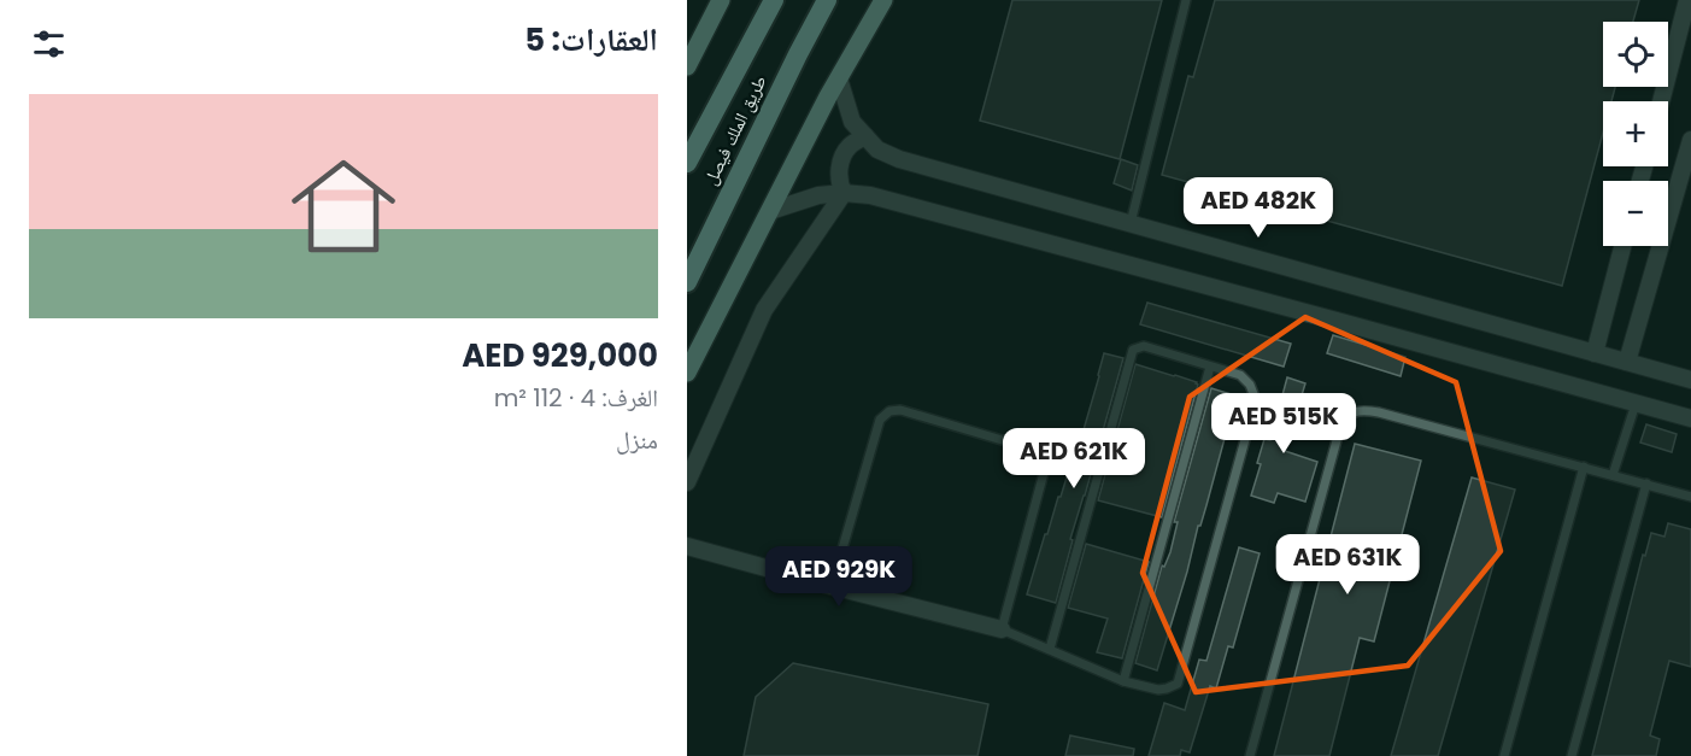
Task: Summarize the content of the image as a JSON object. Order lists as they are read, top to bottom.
{
  "streets": {
    "highway": ["طريق الملك فيصل"]
  },
  "page": {
    "heading": "العقارات: 5",
    "map_buttons": ["+", "−"],
    "list": [
      {
        "name": "AED 929,000",
        "note": "الغرف: 4 · 112 m² · منزل"
      }
    ],
    "price": [
      "AED 482K",
      "AED 515K",
      "AED 621K",
      "AED 631K",
      "AED 929K"
    ]
  }
}
